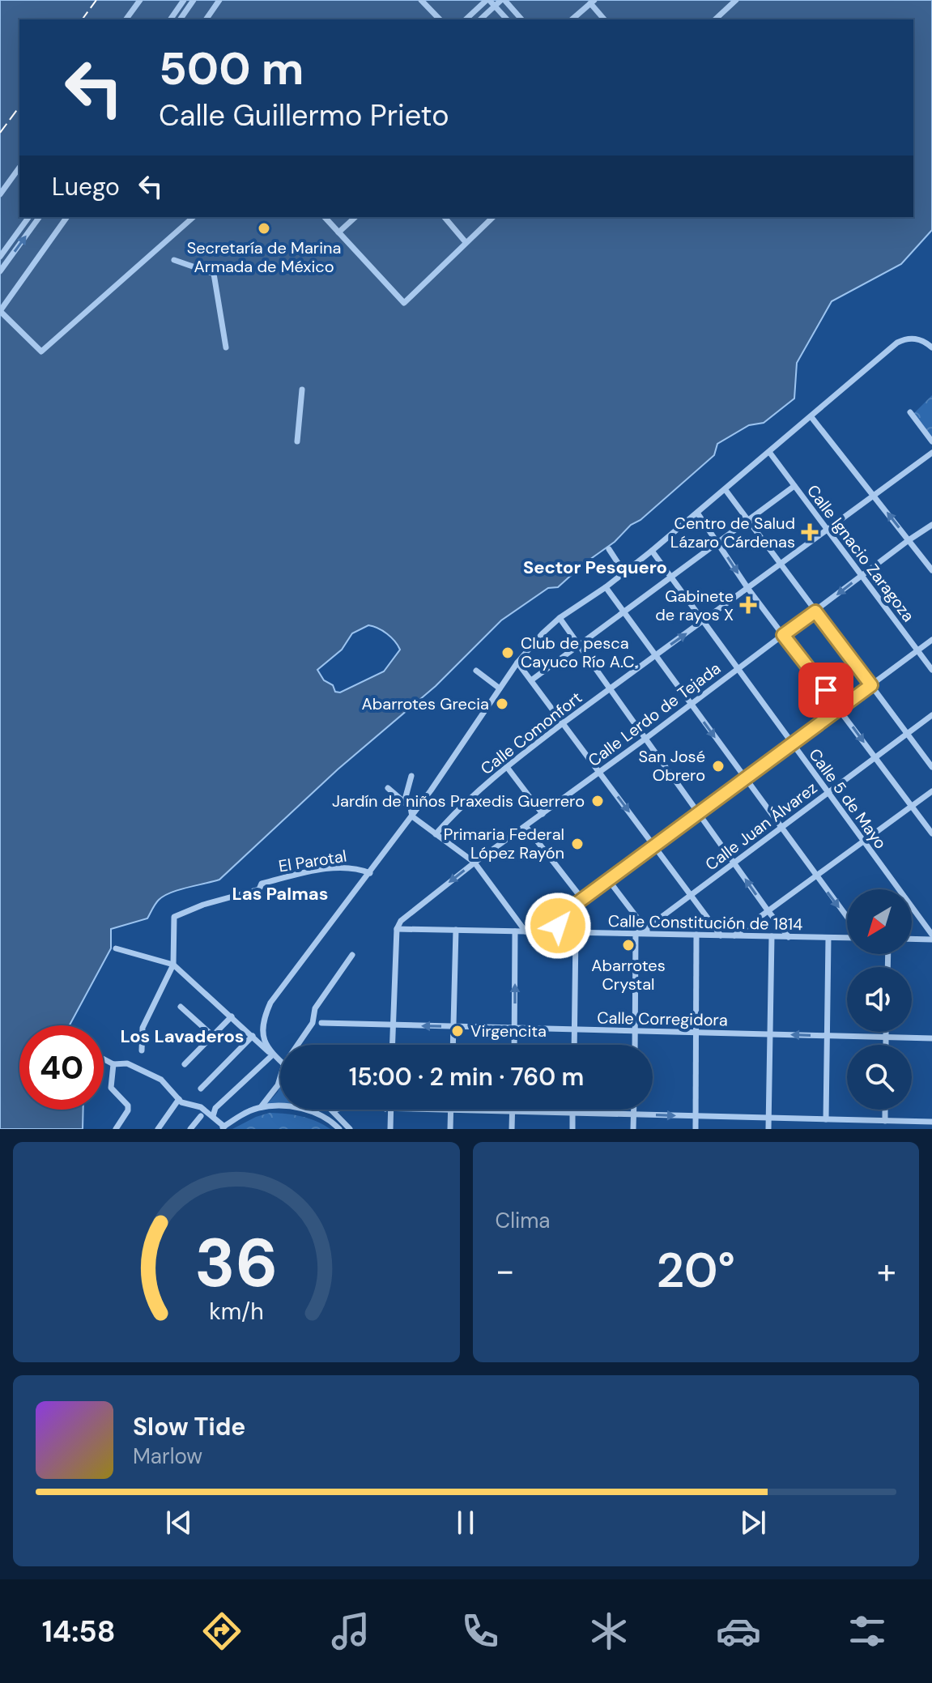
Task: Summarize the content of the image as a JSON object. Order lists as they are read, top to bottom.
{
  "streets": {
    "street": [
      "Calle Ignacio Zaragoza",
      "Calle Lerdo de Tejada",
      "Calle Comonfort",
      "Calle 5 de Mayo",
      "Calle Juan Álvarez",
      "El Parotal",
      "Calle Constitución de 1814",
      "Calle Corregidora"
    ]
  },
  "crossings": [
    ["Calle Ignacio Zaragoza", "Calle Lerdo de Tejada"],
    ["Calle Ignacio Zaragoza", "Calle Comonfort"],
    ["Calle Lerdo de Tejada", "Calle 5 de Mayo"],
    ["Calle Lerdo de Tejada", "Calle Constitución de 1814"],
    ["Calle Comonfort", "Calle 5 de Mayo"],
    ["Calle 5 de Mayo", "Calle Juan Álvarez"],
    ["Calle Juan Álvarez", "Calle Constitución de 1814"]
  ],
  "districts": ["Sector Pesquero", "Las Palmas", "Los Lavaderos"],
  "places": {
    "other": [
      "Secretaría de Marina Armada de México",
      "Club de pesca Cayuco Río A.C.",
      "Abarrotes Grecia",
      "San José Obrero",
      "Jardín de niños Praxedis Guerrero",
      "Primaria Federal López Rayón",
      "Abarrotes Crystal",
      "Virgencita"
    ],
    "health": ["Centro de Salud Lázaro Cárdenas", "Gabinete de rayos X"]
  },
  "north": "bottom left",
  "page": {
    "turn": ["500 m", "Calle Guillermo Prieto"],
    "then": "Luego",
    "limit": "40",
    "trip": "15:00 · 2 min · 760 m",
    "tile": "Clima",
    "heat": ["−", "20°", "+"],
    "song": ["Slow Tide", "Marlow"],
    "tabs": "14:58",
    "gauge": ["36", "km/h"]
  }
}
